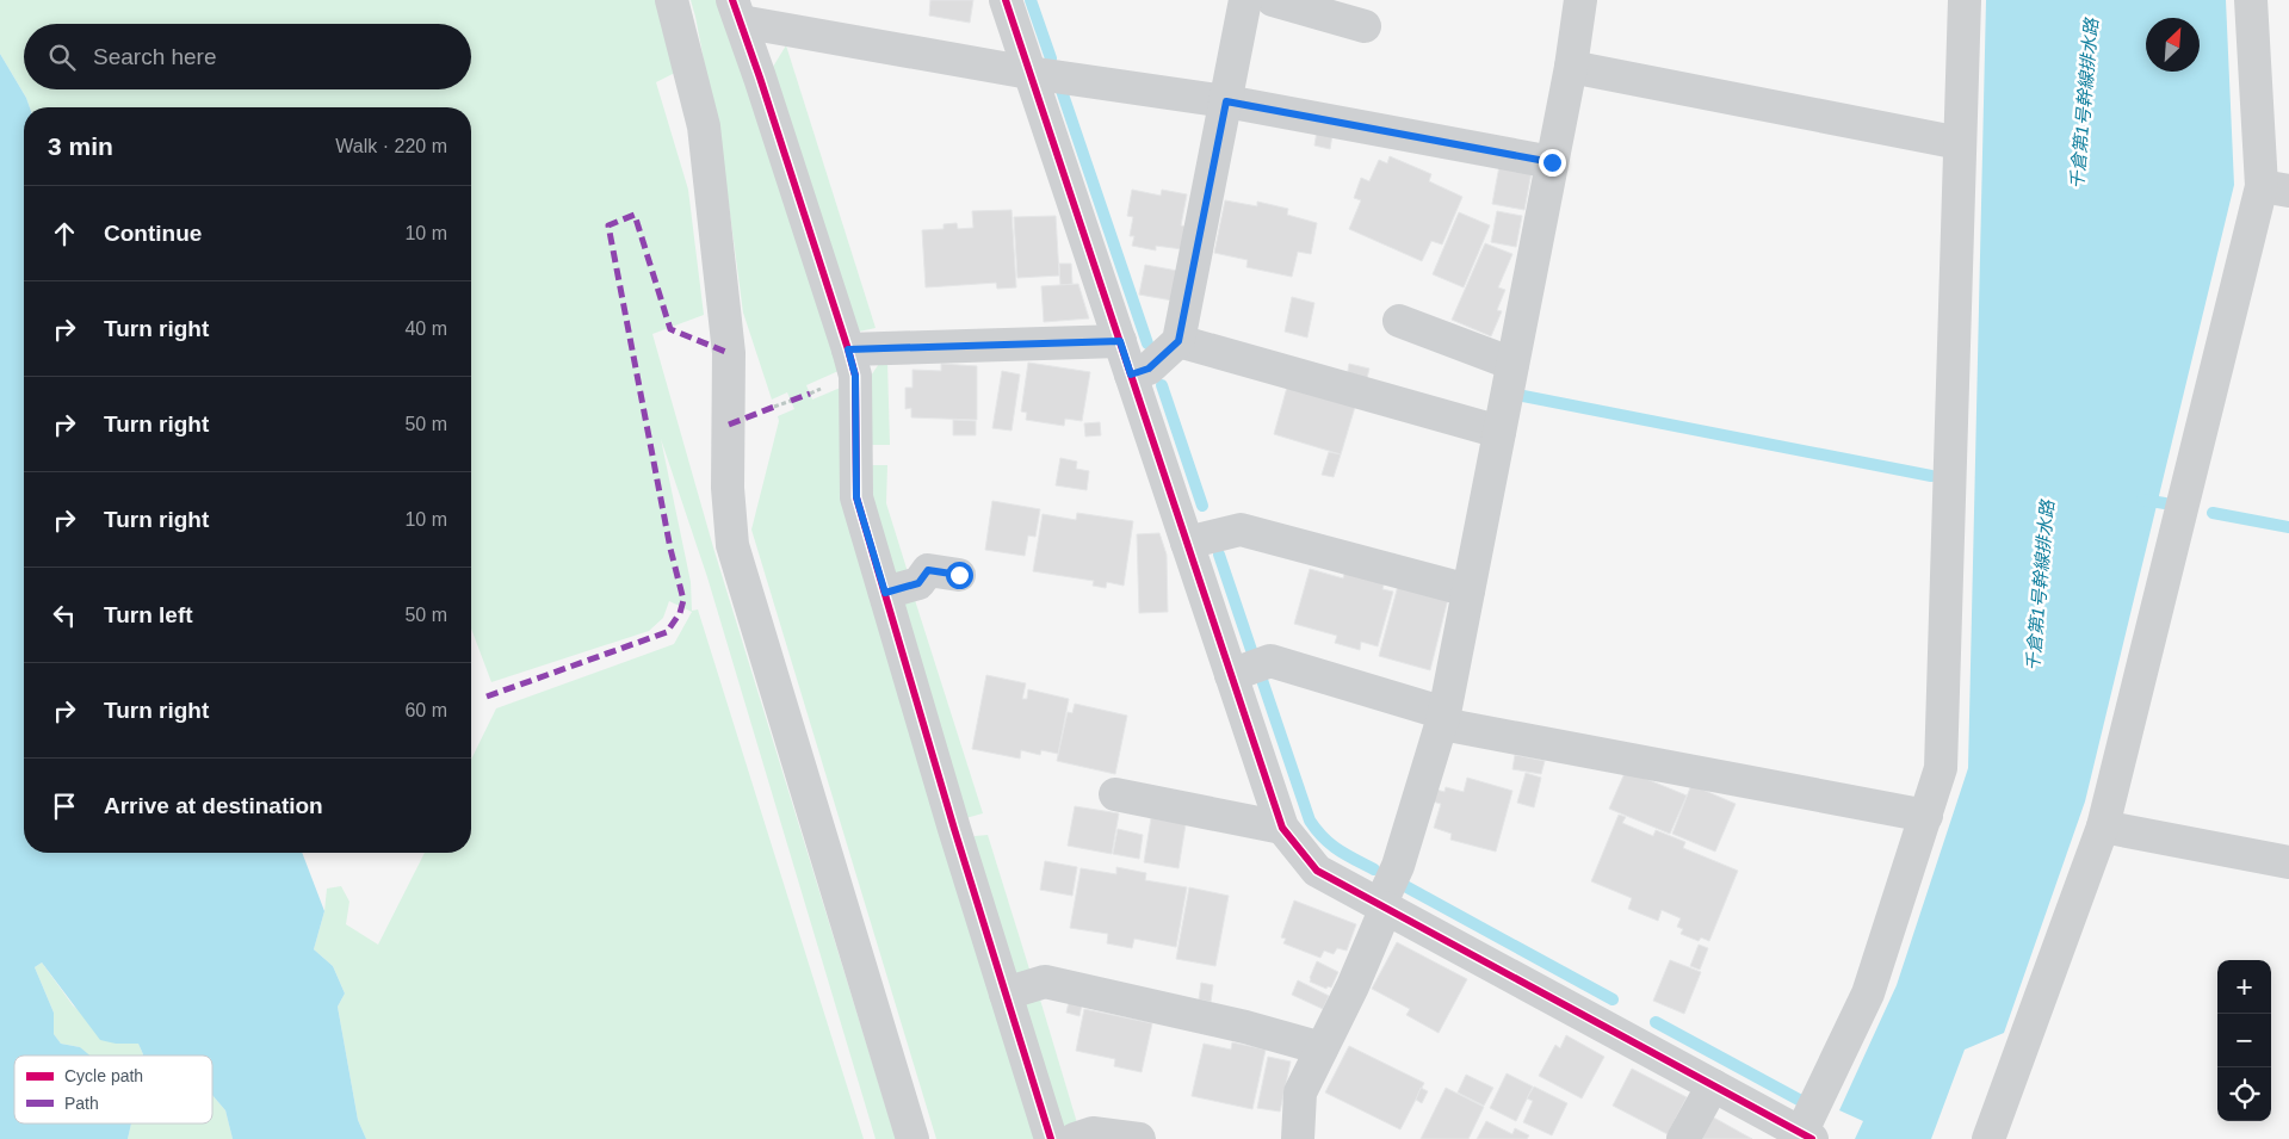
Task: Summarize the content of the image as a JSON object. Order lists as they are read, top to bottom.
{
  "water": ["千倉第1号幹線排水路"],
  "legend": ["Cycle path", "Path"],
  "north": "top right",
  "page": {
    "search": "Search here",
    "heading": ["3 min", "Walk · 220 m"],
    "list": [
      ["Continue", "10 m"],
      ["Turn right", "40 m"],
      ["Turn right", "50 m"],
      ["Turn right", "10 m"],
      ["Turn left", "50 m"],
      ["Turn right", "60 m"],
      "Arrive at destination"
    ],
    "map_buttons": ["+", "−"]
  }
}
